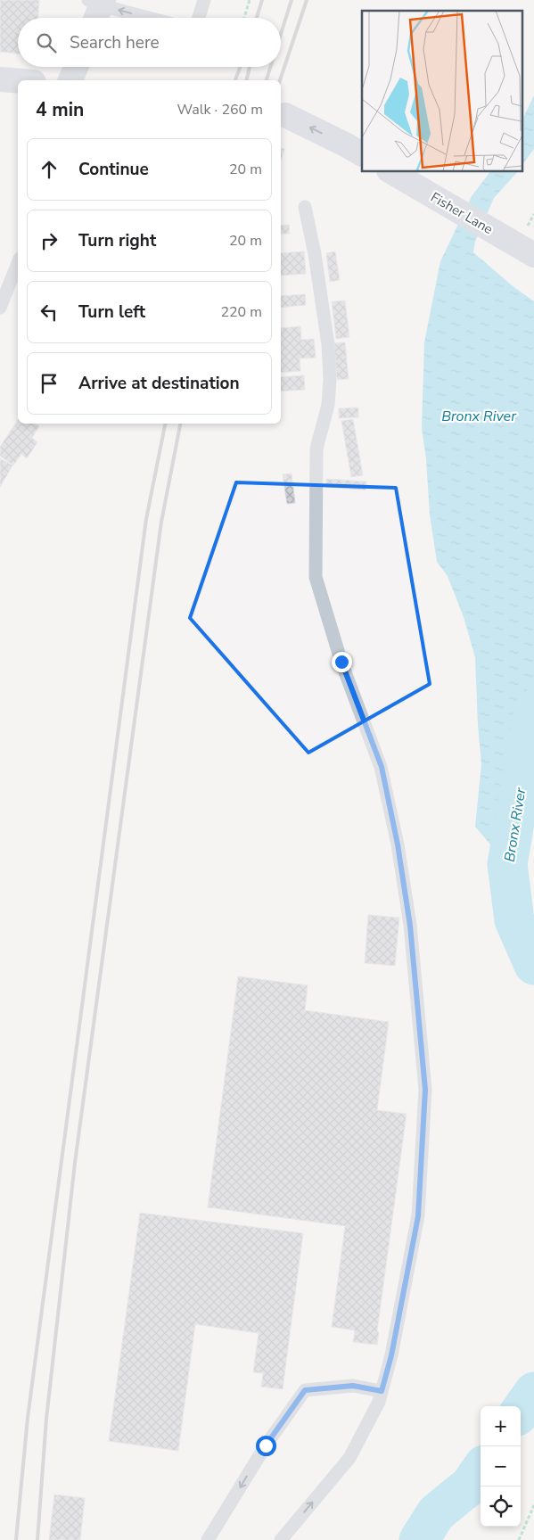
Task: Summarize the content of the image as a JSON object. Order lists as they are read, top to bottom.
{
  "streets": {
    "street": ["Fisher Lane"]
  },
  "water": ["Bronx River"],
  "page": {
    "search": "Search here",
    "heading": ["4 min", "Walk · 260 m"],
    "list": [
      ["Continue", "20 m"],
      ["Turn right", "20 m"],
      ["Turn left", "220 m"],
      "Arrive at destination"
    ],
    "map_buttons": ["+", "−"]
  }
}
